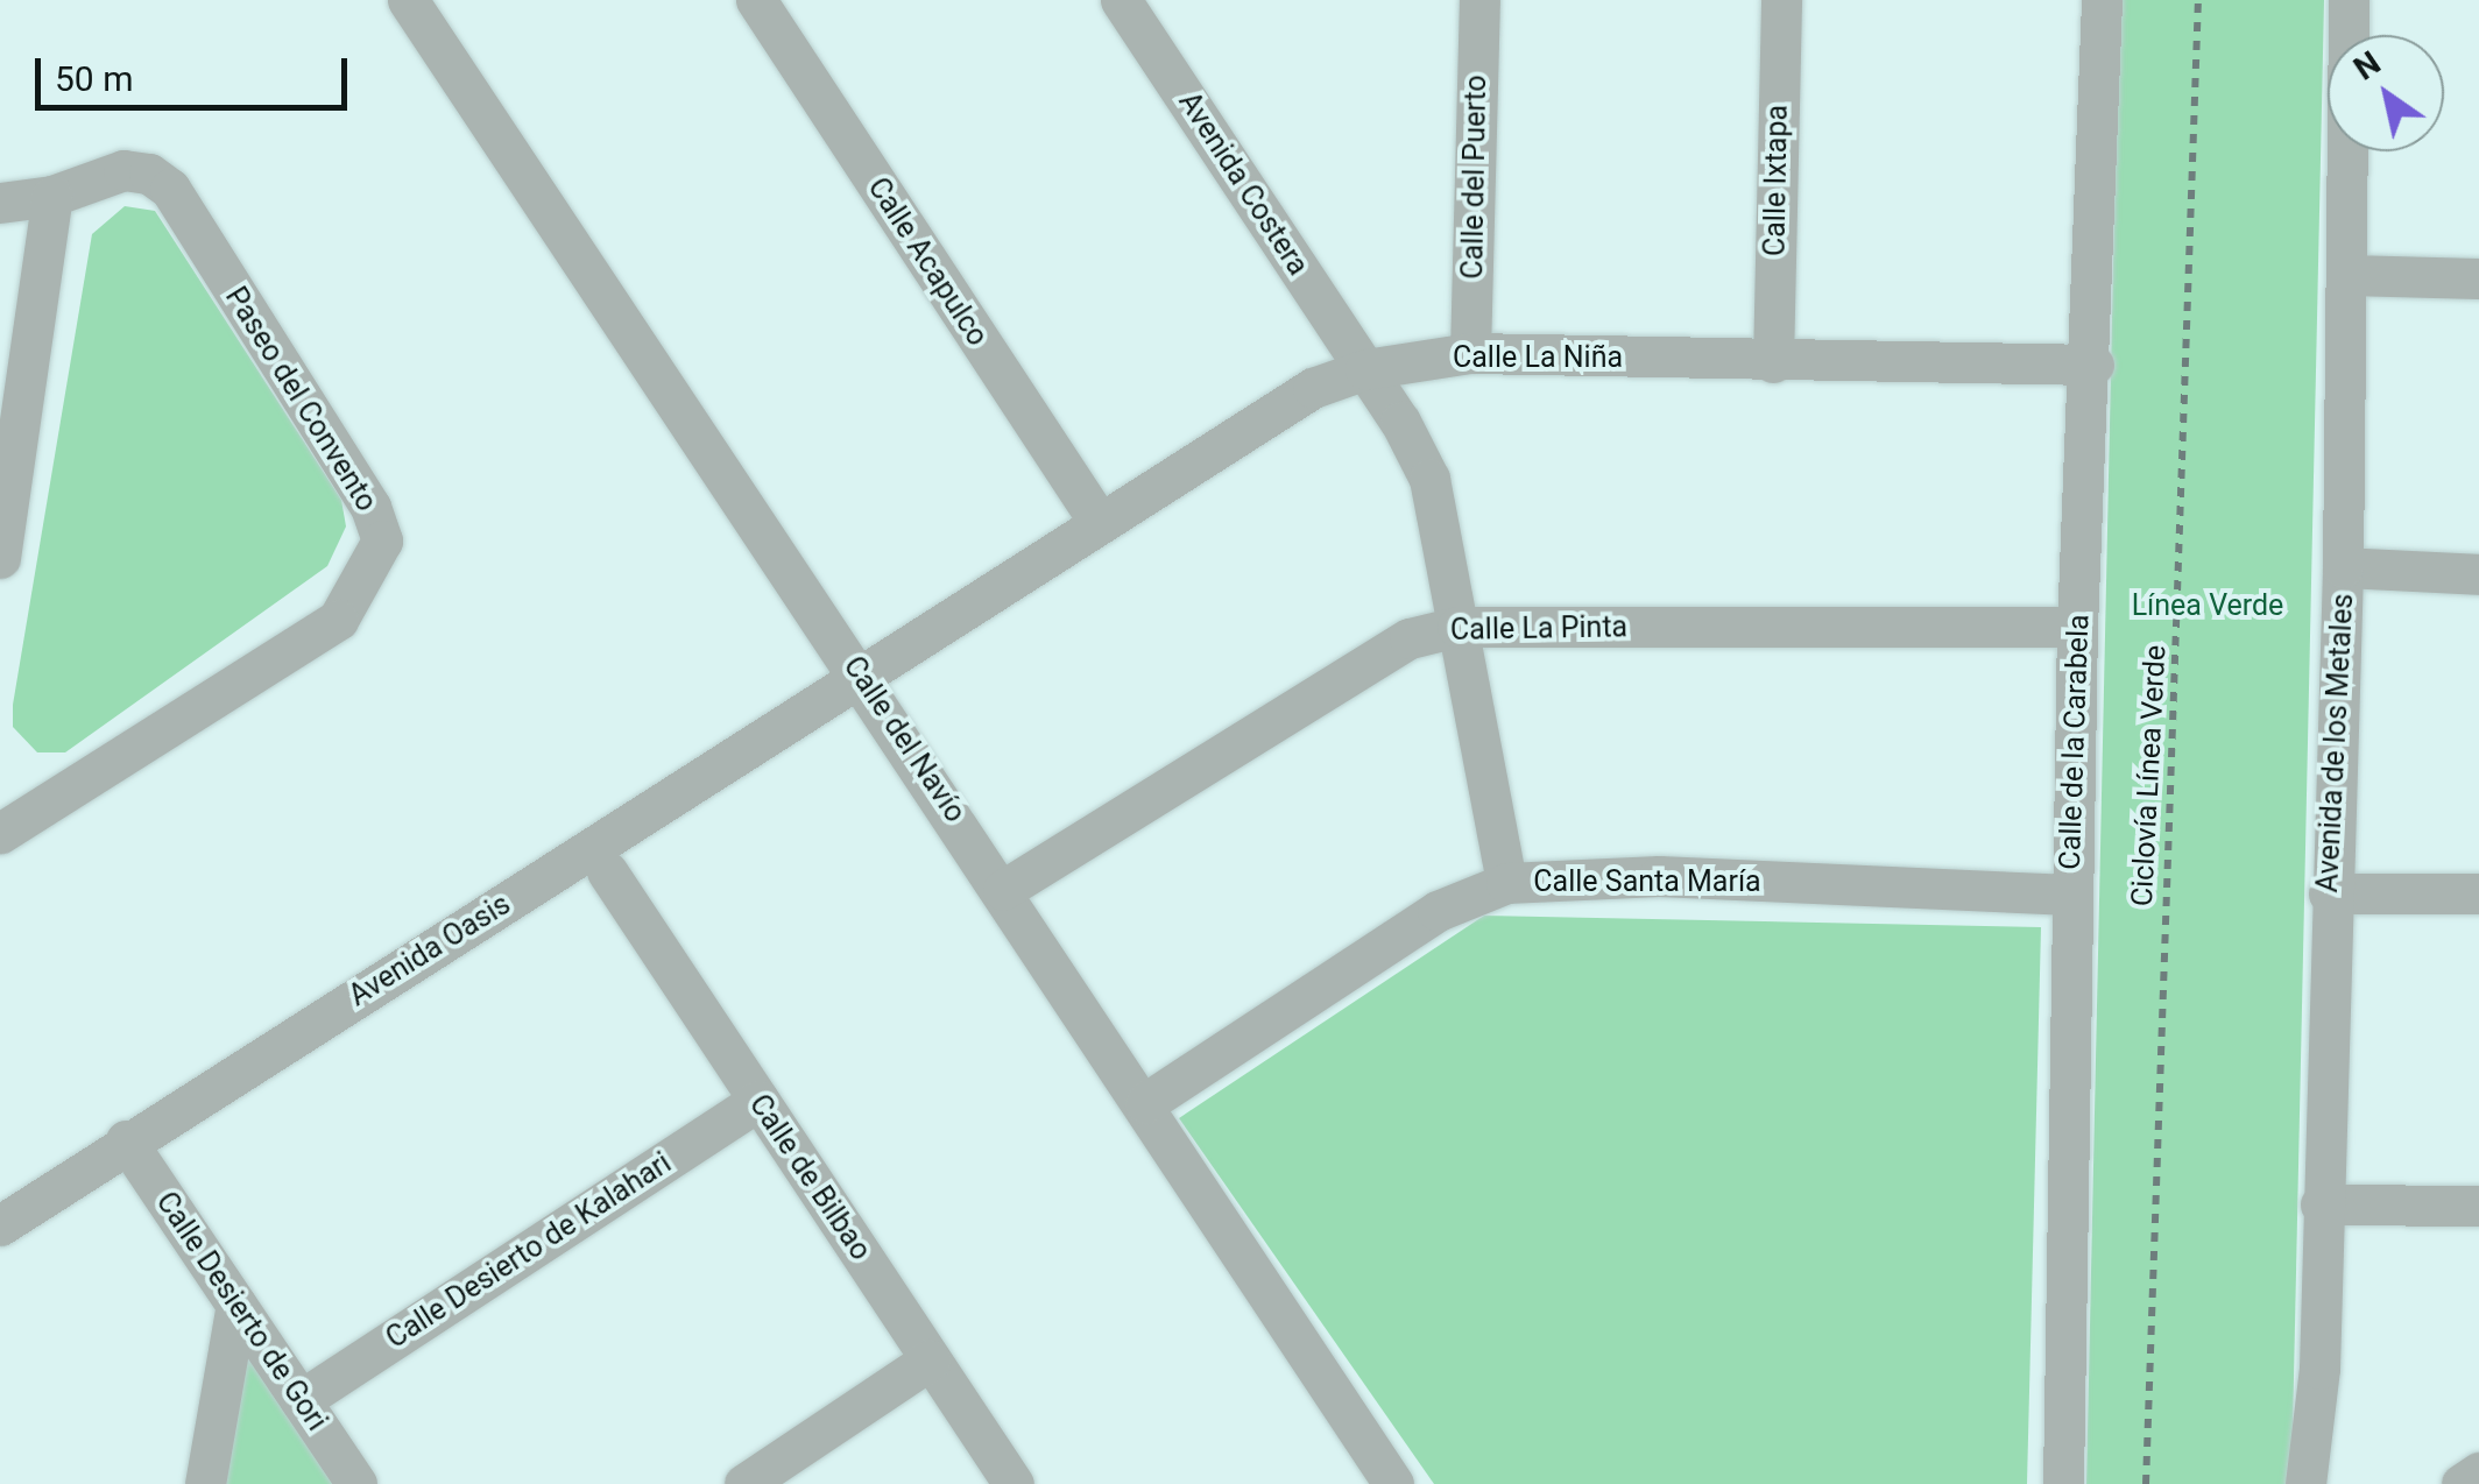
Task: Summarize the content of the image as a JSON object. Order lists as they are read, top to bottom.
{
  "streets": {
    "street": [
      "Calle del Puerto",
      "Calle Ixtapa",
      "Avenida Costera",
      "Calle Acapulco",
      "Calle La Niña",
      "Paseo del Convento",
      "Calle La Pinta",
      "Calle del Navío",
      "Calle de la Carabela",
      "Avenida de los Metales",
      "Calle Santa María",
      "Avenida Oasis",
      "Calle de Bilbao",
      "Calle Desierto de Kalahari",
      "Calle Desierto de Gori"
    ],
    "path": ["Ciclovía Línea Verde"]
  },
  "crossings": [
    ["Calle del Puerto", "Calle La Niña"],
    ["Calle Ixtapa", "Calle La Niña"],
    ["Avenida Costera", "Calle La Niña"],
    ["Calle Acapulco", "Calle La Niña"],
    ["Calle La Niña", "Calle del Navío"],
    ["Calle La Niña", "Calle de la Carabela"],
    ["Calle La Niña", "Avenida Oasis"],
    ["Calle La Pinta", "Calle del Navío"],
    ["Calle La Pinta", "Calle de la Carabela"],
    ["Calle del Navío", "Calle Santa María"],
    ["Calle del Navío", "Avenida Oasis"],
    ["Calle de la Carabela", "Calle Santa María"],
    ["Avenida Oasis", "Calle Desierto de Gori"],
    ["Calle de Bilbao", "Calle Desierto de Kalahari"],
    ["Calle Desierto de Kalahari", "Calle Desierto de Gori"]
  ],
  "parks": ["Línea Verde"],
  "scale_bar": "50 m",
  "north": "top left"
}
